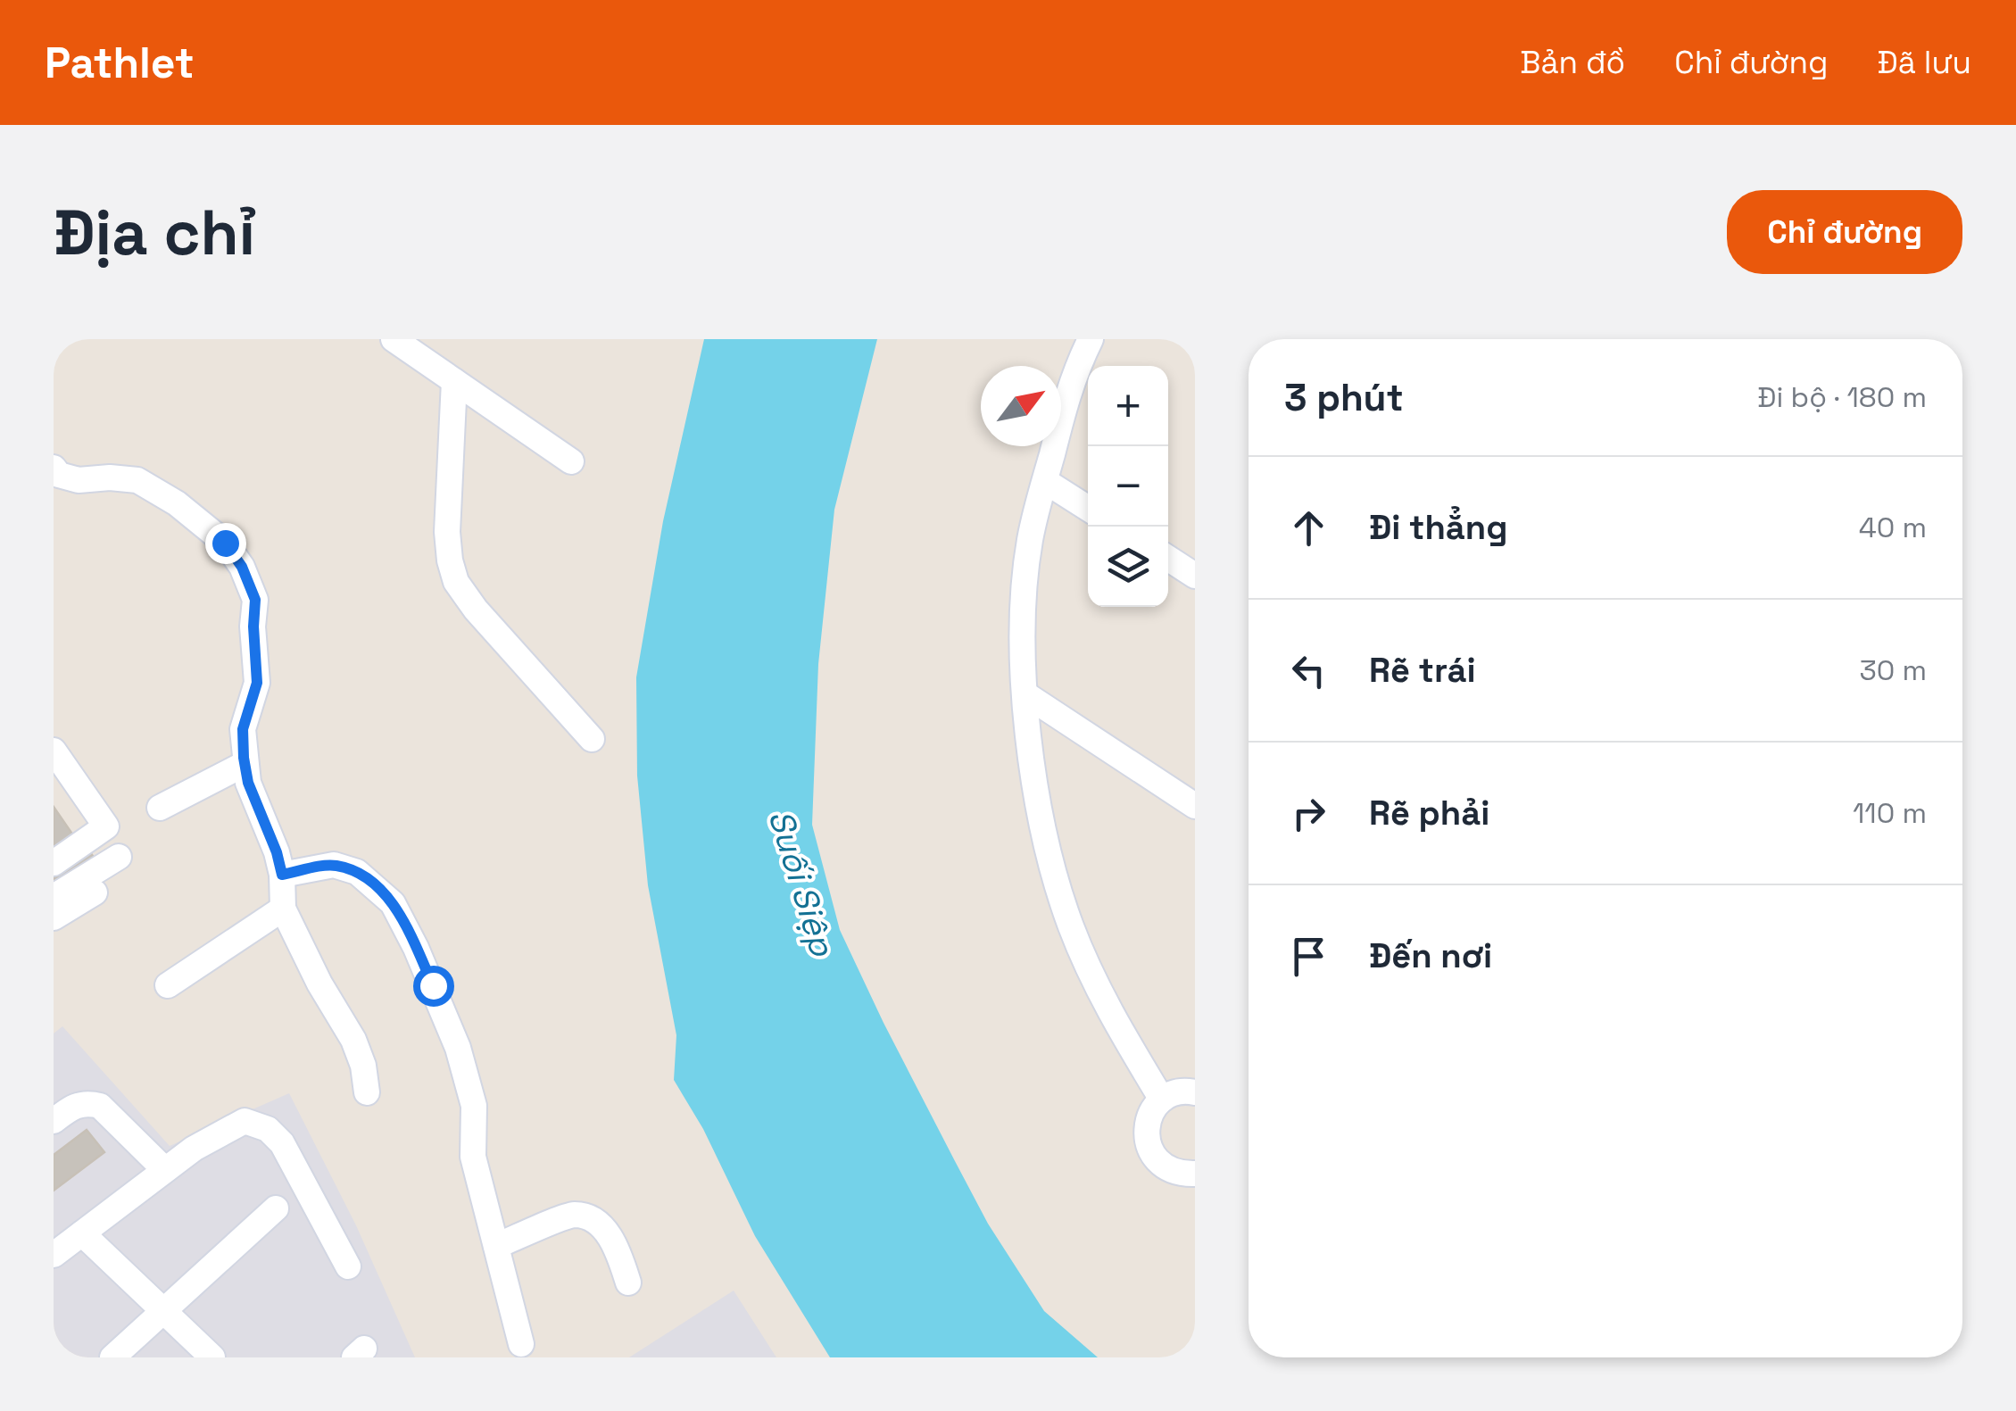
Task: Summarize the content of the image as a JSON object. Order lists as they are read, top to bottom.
{
  "water": ["Suối Siệp"],
  "north": "top right",
  "page": {
    "header": "Pathlet",
    "nav": ["Bản đồ", "Chỉ đường", "Đã lưu"],
    "buttons": "Chỉ đường",
    "title": "Địa chỉ",
    "heading": ["3 phút", "Đi bộ · 180 m"],
    "map_buttons": ["+", "−"],
    "list": [
      ["Đi thẳng", "40 m"],
      ["Rẽ trái", "30 m"],
      ["Rẽ phải", "110 m"],
      "Đến nơi"
    ]
  }
}
